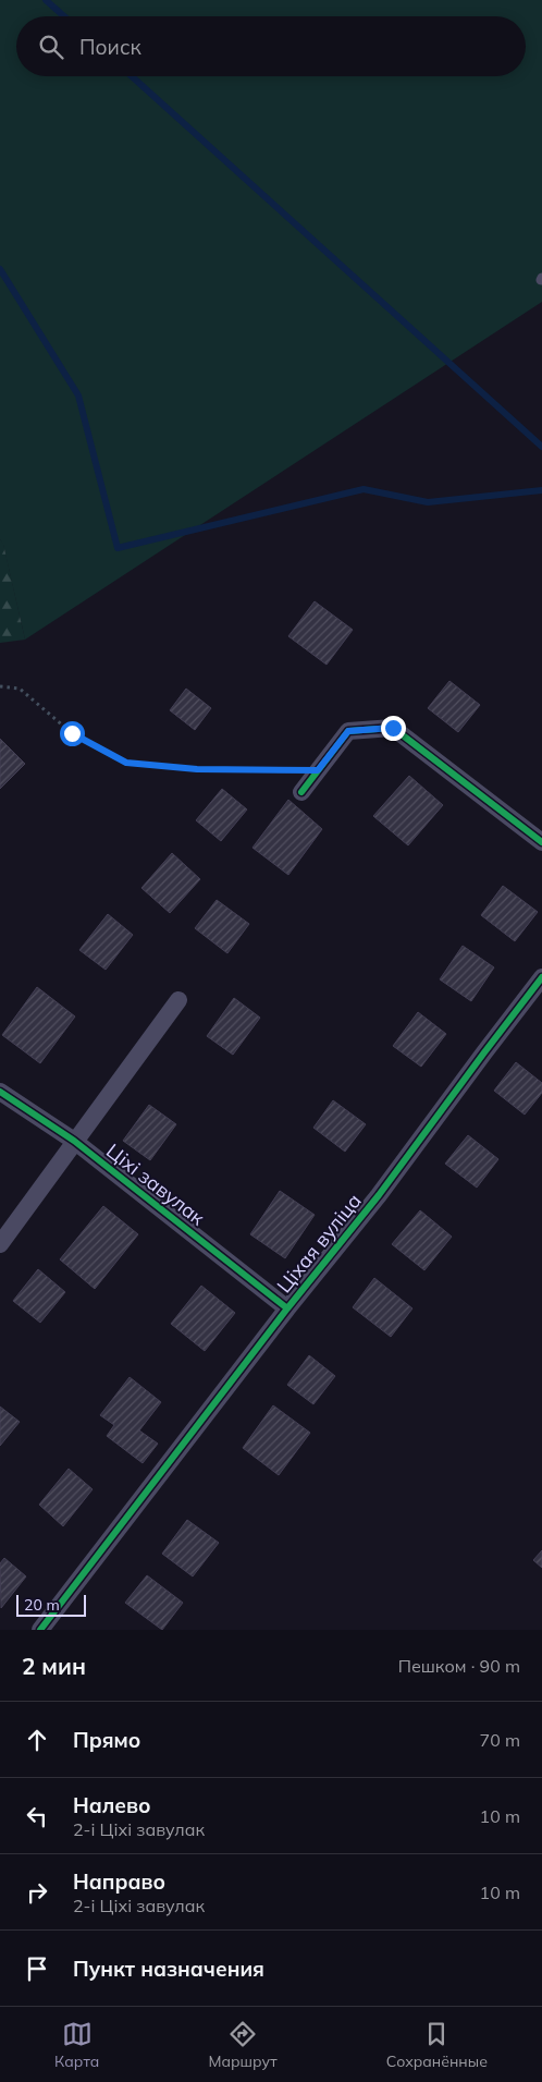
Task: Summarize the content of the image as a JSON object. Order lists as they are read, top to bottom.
{
  "streets": {
    "street": ["Ціхі завулак", "Ціхая вуліца"]
  },
  "crossings": [
    ["Ціхі завулак", "Ціхая вуліца"]
  ],
  "scale_bar": "20 m",
  "page": {
    "search": "Поиск",
    "scale": "20 m",
    "heading": ["2 мин", "Пешком · 90 m"],
    "list": [
      ["Прямо", "70 m"],
      ["Налево", "2-і Ціхі завулак", "10 m"],
      ["Направо", "2-і Ціхі завулак", "10 m"],
      "Пункт назначения"
    ],
    "nav": ["Карта", "Маршрут", "Сохранённые"]
  }
}
